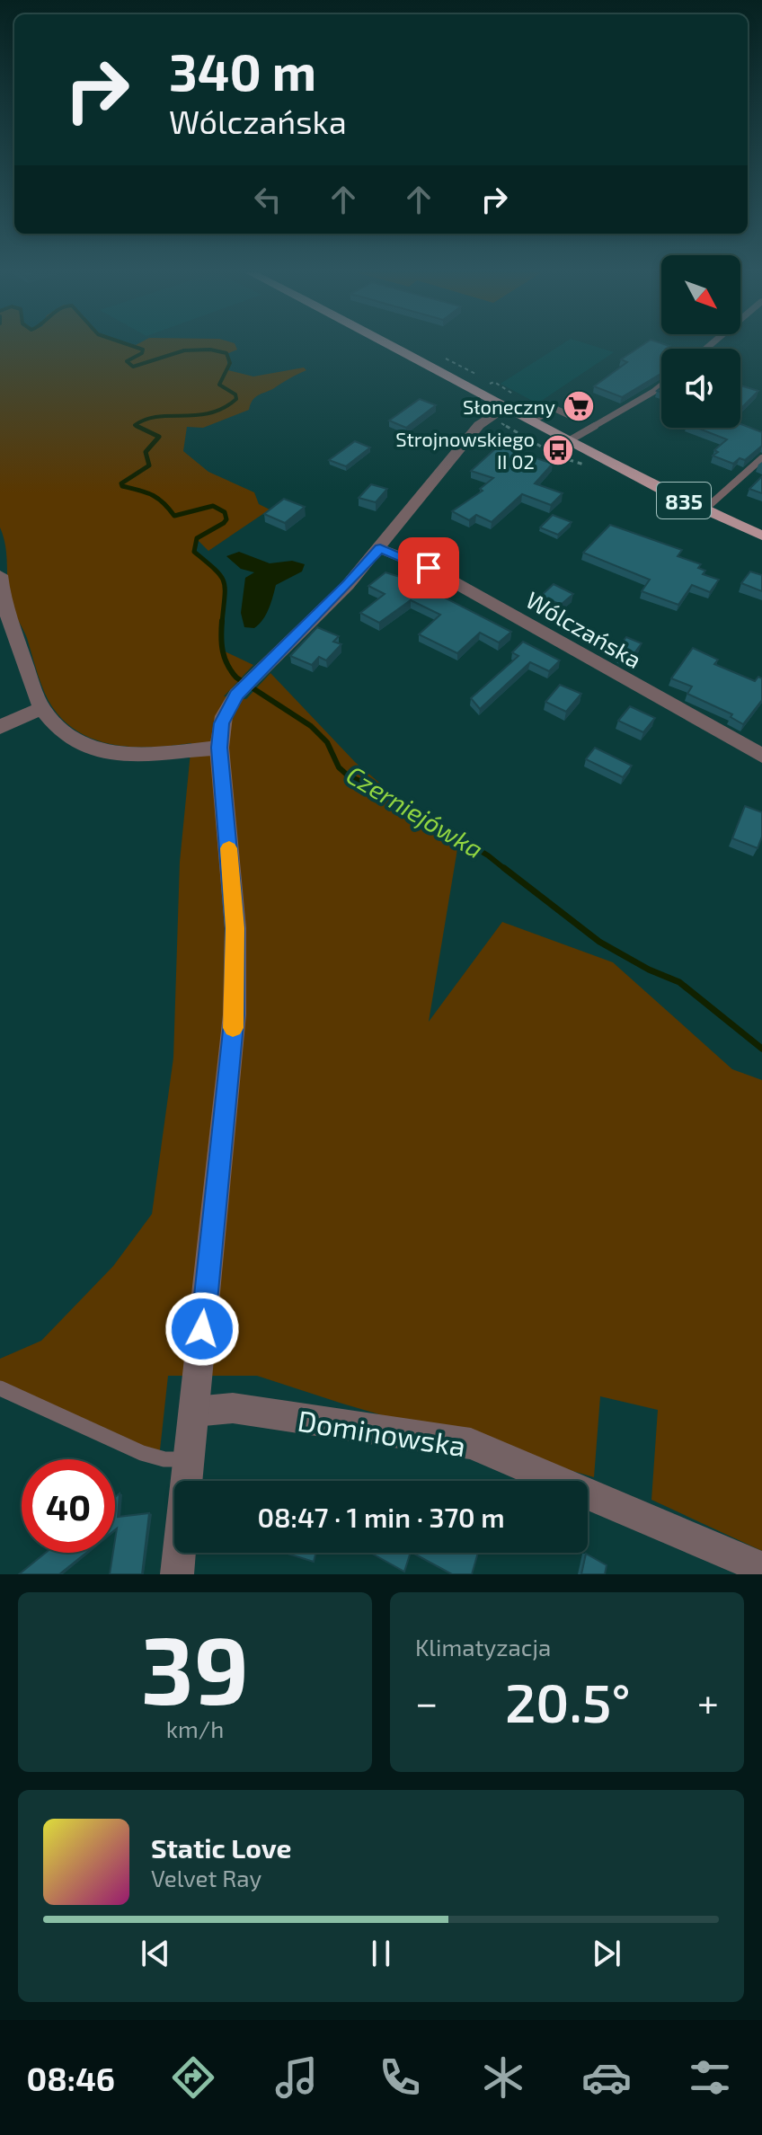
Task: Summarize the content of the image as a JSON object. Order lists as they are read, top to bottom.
{
  "streets": {
    "main road": ["835"],
    "street": ["Wólczańska", "Dominowska"]
  },
  "water": ["Czerniejówka"],
  "places": {
    "supermarket": ["Słoneczny"],
    "bus stop": ["Strojnowskiego II 02"]
  },
  "north": "bottom right",
  "page": {
    "turn": ["340 m", "Wólczańska"],
    "limit": "40",
    "trip": "08:47 · 1 min · 370 m",
    "tile": [
      ["39", "km/h"],
      "Klimatyzacja"
    ],
    "heat": ["−", "20.5°", "+"],
    "song": ["Static Love", "Velvet Ray"],
    "tabs": "08:46"
  }
}
